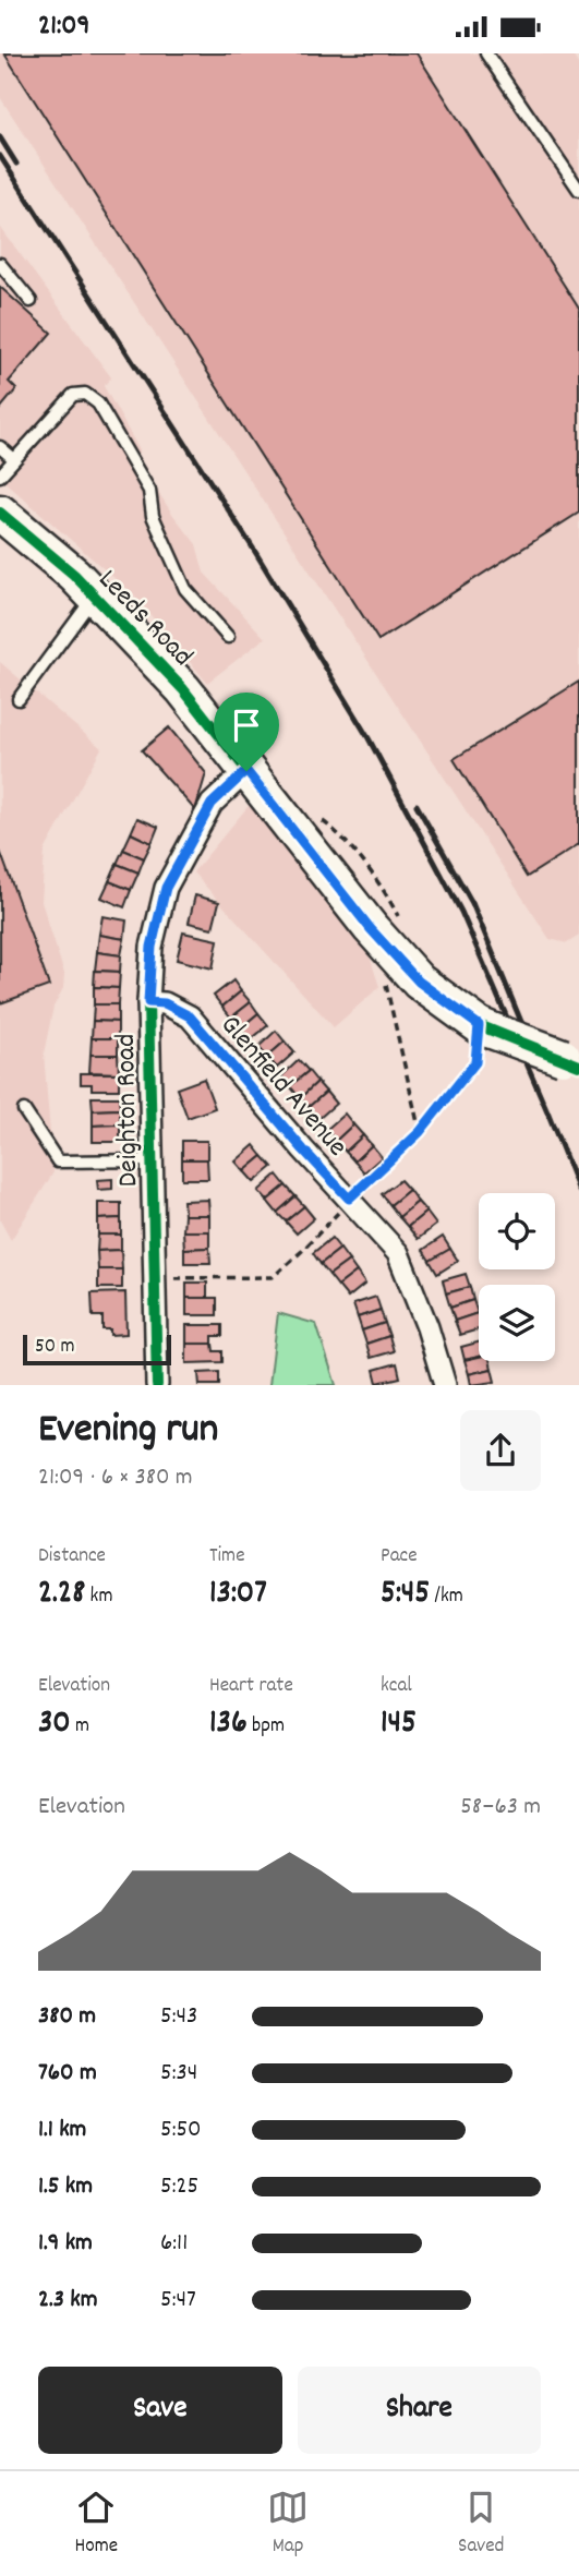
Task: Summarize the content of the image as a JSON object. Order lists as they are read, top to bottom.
{
  "streets": {
    "main road": ["Leeds Road"],
    "street": ["Glenfield Avenue", "Deighton Road"]
  },
  "crossings": [
    ["Leeds Road", "Deighton Road"],
    ["Glenfield Avenue", "Deighton Road"]
  ],
  "scale_bar": "50 m",
  "page": {
    "status": "21:09",
    "scale": "50 m",
    "heading": ["Evening run", "21:09 · 6 × 380 m"],
    "stats": [
      ["Distance", "2.28 km"],
      ["Time", "13:07"],
      ["Pace", "5:45 /km"],
      ["Elevation", "30 m"],
      ["Heart rate", "136 bpm"],
      ["kcal", "145"]
    ],
    "chart": ["Elevation", "58–63 m"],
    "list": [
      {
        "name": "380 m",
        "note": "5:43"
      },
      {
        "name": "760 m",
        "note": "5:34"
      },
      {
        "name": "1.1 km",
        "note": "5:50"
      },
      {
        "name": "1.5 km",
        "note": "5:25"
      },
      {
        "name": "1.9 km",
        "note": "6:11"
      },
      {
        "name": "2.3 km",
        "note": "5:47"
      }
    ],
    "buttons": ["Save", "Share"],
    "tabs": ["Home", "Map", "Saved"]
  }
}
